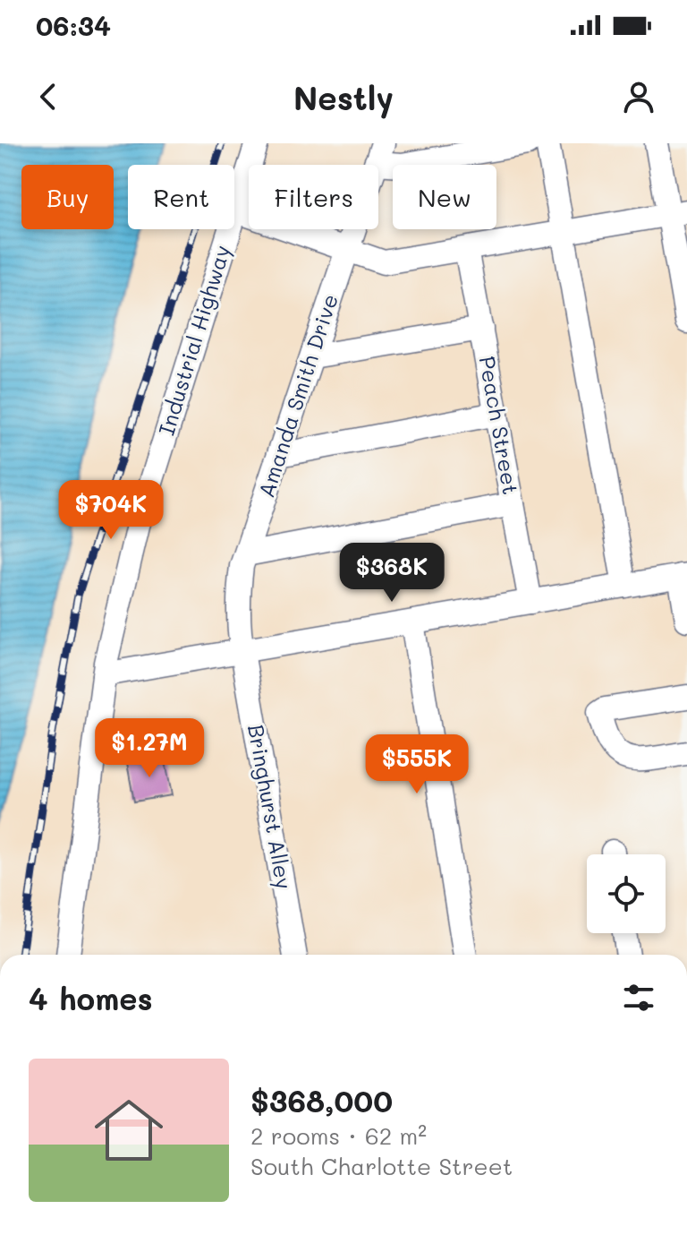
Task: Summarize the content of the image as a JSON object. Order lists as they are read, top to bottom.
{
  "streets": {
    "street": [
      "Industrial Highway",
      "Amanda Smith Drive",
      "Peach Street",
      "Bringhurst Alley"
    ]
  },
  "crossings": [
    ["Amanda Smith Drive", "Bringhurst Alley"]
  ],
  "page": {
    "status": "06:34",
    "header": "Nestly",
    "chip": [
      "Buy",
      "Rent",
      "Filters",
      "New"
    ],
    "price": [
      "$704K",
      "$368K",
      "$1.27M",
      "$555K"
    ],
    "heading": "4 homes",
    "list": [
      {
        "name": "$368,000",
        "note": "2 rooms · 62 m² · South Charlotte Street"
      }
    ]
  }
}
